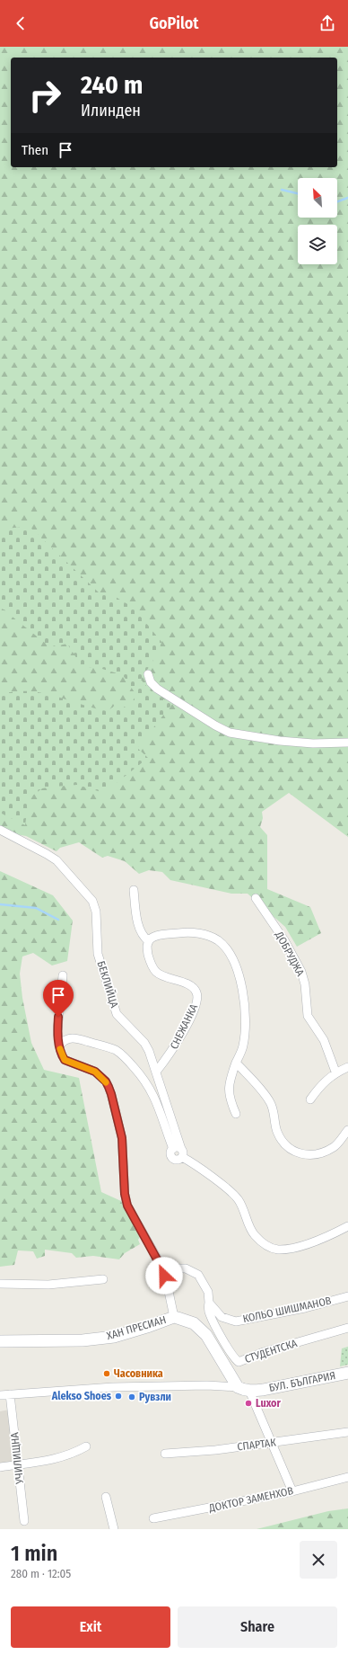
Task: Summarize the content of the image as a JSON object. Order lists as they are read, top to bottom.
{
  "streets": {
    "street": [
      "ДОБРУДЖА",
      "БЕКЛИЙЦА",
      "СНЕЖАНКА",
      "КОЛЬО ШИШМАНОВ",
      "ХАН ПРЕСИАН",
      "СТУДЕНТСКА",
      "БУЛ. БЪЛГАРИЯ",
      "СПАРТАК",
      "УЧИЛИЩНА",
      "ДОКТОР ЗАМЕНХОВ"
    ]
  },
  "crossings": [
    ["БЕКЛИЙЦА", "СНЕЖАНКА"],
    ["КОЛЬО ШИШМАНОВ", "СТУДЕНТСКА"],
    ["ХАН ПРЕСИАН", "БУЛ. БЪЛГАРИЯ"],
    ["БУЛ. БЪЛГАРИЯ", "УЧИЛИЩНА"]
  ],
  "places": [
    "Часовника",
    "Alekso Shoes",
    "Рувзли",
    "Luxor"
  ],
  "north": "top left",
  "page": {
    "header": "GoPilot",
    "turn": ["240 m", "Илинден"],
    "then": "Then",
    "heading": ["1 min", "280 m · 12:05"],
    "buttons": ["Exit", "Share"]
  }
}
